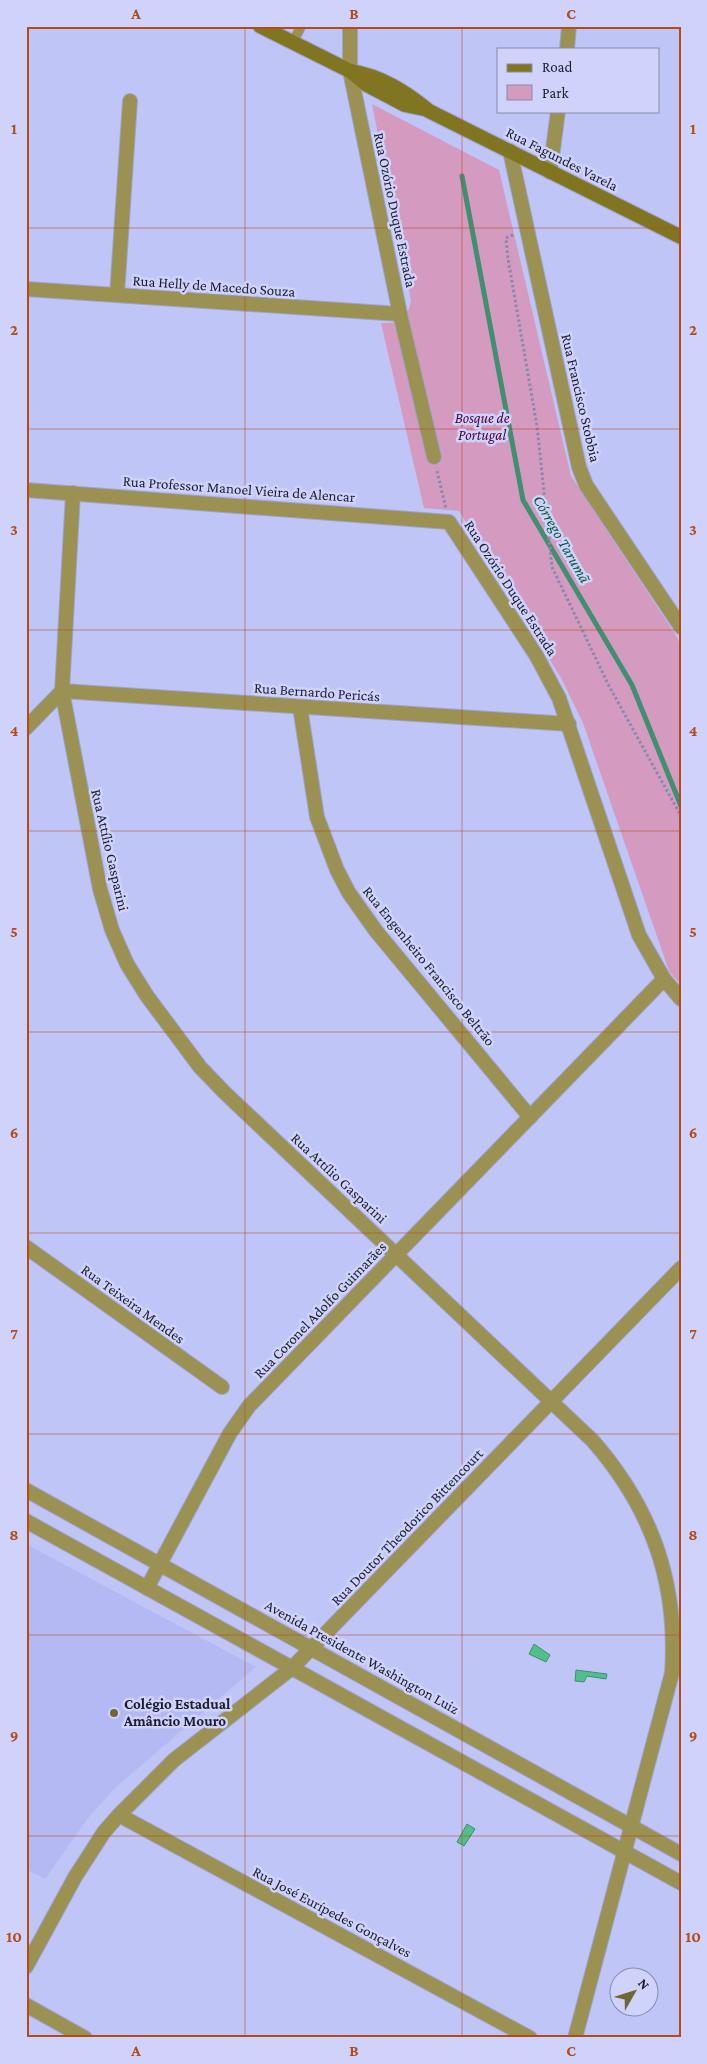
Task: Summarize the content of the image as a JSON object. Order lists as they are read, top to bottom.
{
  "streets": {
    "main road": ["Rua Fagundes Varela"],
    "street": [
      "Rua Ozório Duque Estrada",
      "Rua Helly de Macedo Souza",
      "Rua Francisco Stobbia",
      "Rua Professor Manoel Vieira de Alencar",
      "Rua Bernardo Pericás",
      "Rua Attílio Gasparini",
      "Rua Engenheiro Francisco Beltrão",
      "Rua Teixeira Mendes",
      "Rua Coronel Adolfo Guimarães",
      "Rua Doutor Theodorico Bittencourt",
      "Avenida Presidente Washington Luiz",
      "Rua José Eurípedes Gonçalves"
    ]
  },
  "crossings": [
    ["Rua Fagundes Varela", "Rua Ozório Duque Estrada"],
    ["Rua Fagundes Varela", "Rua Francisco Stobbia"],
    ["Rua Ozório Duque Estrada", "Rua Helly de Macedo Souza"],
    ["Rua Ozório Duque Estrada", "Rua Professor Manoel Vieira de Alencar"],
    ["Rua Ozório Duque Estrada", "Rua Bernardo Pericás"],
    ["Rua Ozório Duque Estrada", "Rua Coronel Adolfo Guimarães"],
    ["Rua Professor Manoel Vieira de Alencar", "Rua Attílio Gasparini"],
    ["Rua Bernardo Pericás", "Rua Attílio Gasparini"],
    ["Rua Bernardo Pericás", "Rua Engenheiro Francisco Beltrão"],
    ["Rua Attílio Gasparini", "Rua Coronel Adolfo Guimarães"],
    ["Rua Attílio Gasparini", "Rua Doutor Theodorico Bittencourt"],
    ["Rua Attílio Gasparini", "Avenida Presidente Washington Luiz"],
    ["Rua Engenheiro Francisco Beltrão", "Rua Coronel Adolfo Guimarães"],
    ["Rua Coronel Adolfo Guimarães", "Avenida Presidente Washington Luiz"],
    ["Rua Doutor Theodorico Bittencourt", "Avenida Presidente Washington Luiz"],
    ["Rua Doutor Theodorico Bittencourt", "Rua José Eurípedes Gonçalves"]
  ],
  "water": ["Córrego Tarumã"],
  "parks": ["Bosque de Portugal"],
  "places": ["Colégio Estadual Amâncio Mouro"],
  "legend": ["Road", "Park"],
  "north": "top right",
  "grid": {
    "columns": ["A", "B", "C"],
    "rows": [
      "1",
      "2",
      "3",
      "4",
      "5",
      "6",
      "7",
      "8",
      "9",
      "10"
    ]
  }
}
